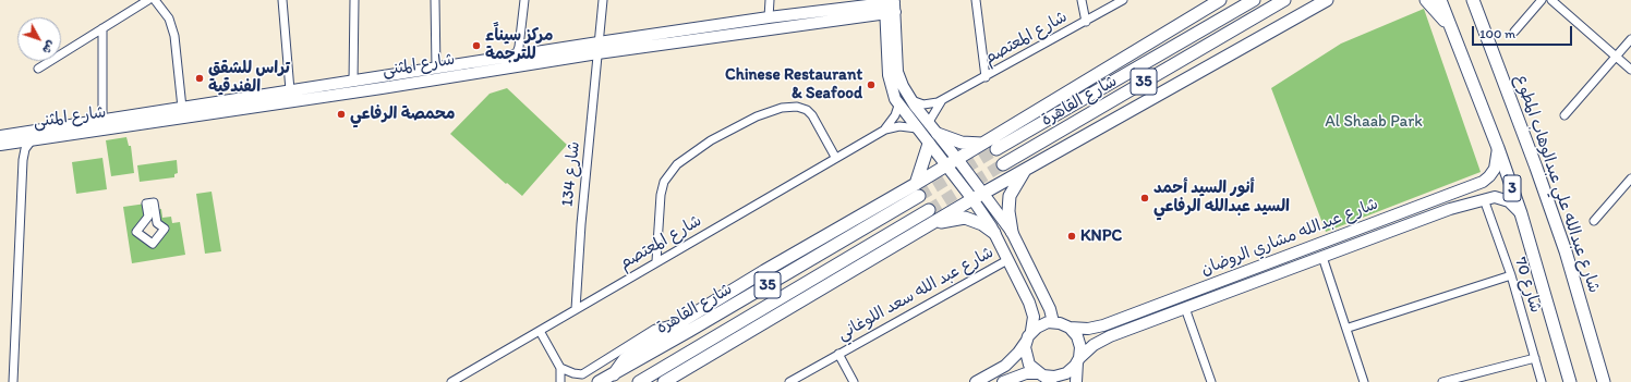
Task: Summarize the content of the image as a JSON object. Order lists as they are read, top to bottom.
{
  "streets": {
    "main road": [
      "35",
      "شارع القاهرة",
      "شارع عبدالله علي عبدالوهاب المطوع",
      "3"
    ],
    "street": [
      "شارع المعتصم",
      "شارع المثنى",
      "شارع 134",
      "شارع عبدالله مشاري الروضان",
      "شارع 70",
      "شارع عبد الله سعد اللوغاني"
    ]
  },
  "crossings": [
    ["شارع المعتصم", "شارع 134"],
    ["شارع المثنى", "شارع 134"],
    ["3", "شارع عبدالله مشاري الروضان"],
    ["شارع عبدالله مشاري الروضان", "شارع 70"]
  ],
  "parks": ["Al Shaab Park"],
  "places": [
    "مركز سيناًء للترجمة",
    "تراس للشقق الفندقية",
    "Chinese Restaurant & Seafood",
    "محمصة الرفاعي",
    "أنور السيد أحمد السيد عبدالله الرفاعي",
    "KNPC"
  ],
  "scale_bar": "100 m",
  "north": "bottom right"
}
